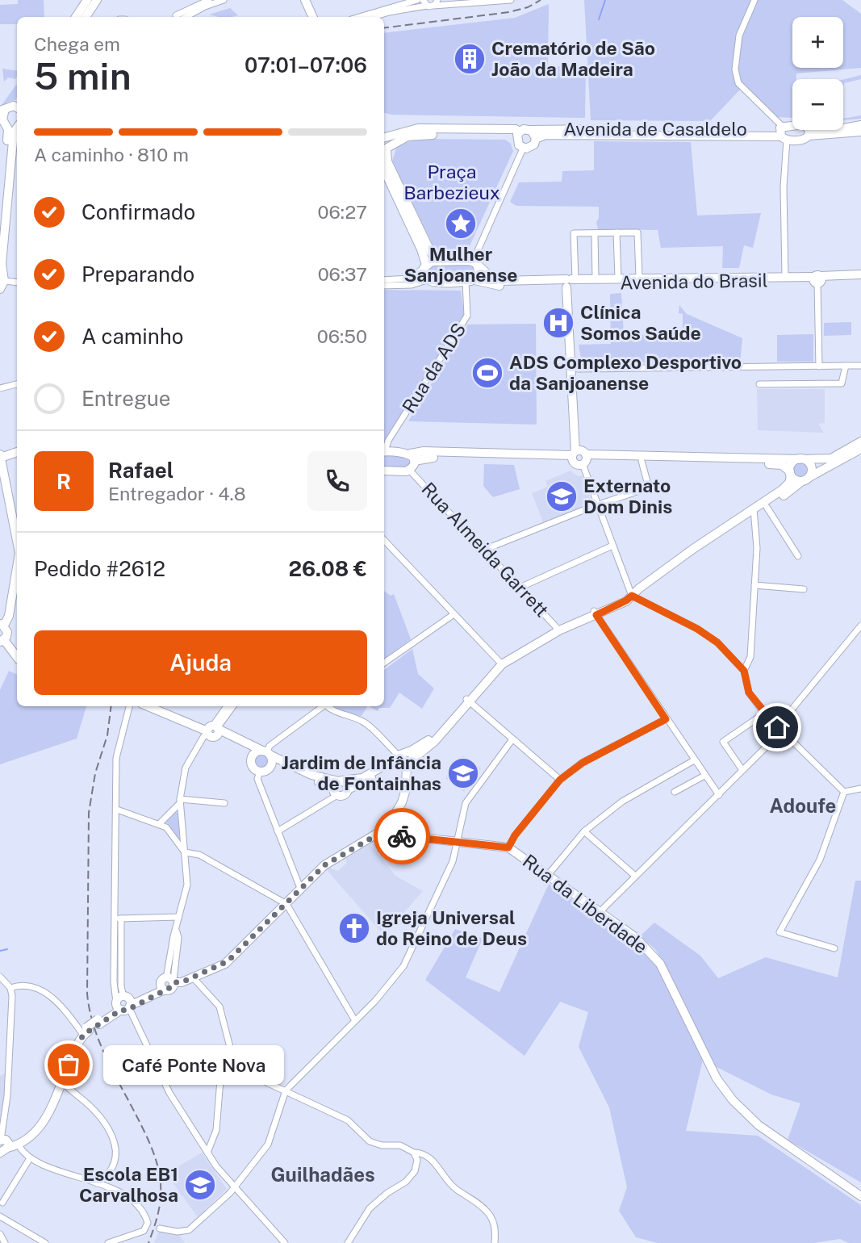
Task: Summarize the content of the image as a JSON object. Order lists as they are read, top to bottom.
{
  "streets": {
    "street": [
      "Avenida de Casaldelo",
      "Avenida do Brasil",
      "Rua da ADS",
      "Rua Almeida Garrett",
      "Rua da Liberdade"
    ]
  },
  "crossings": [
    ["Avenida do Brasil", "Rua da ADS"]
  ],
  "districts": ["Adoufe", "Guilhadães"],
  "parks": ["Praça Barbezieux"],
  "places": {
    "building": ["Crematório de São João da Madeira"],
    "place": ["Mulher Sanjoanense"],
    "hospital": ["Clínica Somos Saúde"],
    "sports": ["ADS Complexo Desportivo da Sanjoanense"],
    "school or university": ["Externato Dom Dinis", "Jardim de Infância de Fontainhas", "Escola EB1 Carvalhosa"],
    "church": ["Igreja Universal do Reino de Deus"],
    "other": ["Café Ponte Nova"]
  },
  "page": {
    "map_buttons": ["+", "−"],
    "heading": ["5 min", "Chega em", "07:01–07:06"],
    "panel": [
      "Rafael",
      "Entregador · 4.8",
      "Pedido #2612",
      "26.08 €"
    ],
    "bar": "A caminho · 810 m",
    "list": [
      ["Confirmado", "06:27"],
      ["Preparando", "06:37"],
      ["A caminho", "06:50"],
      "Entregue"
    ],
    "round": "R",
    "buttons": "Ajuda",
    "bubble": "Café Ponte Nova"
  }
}
